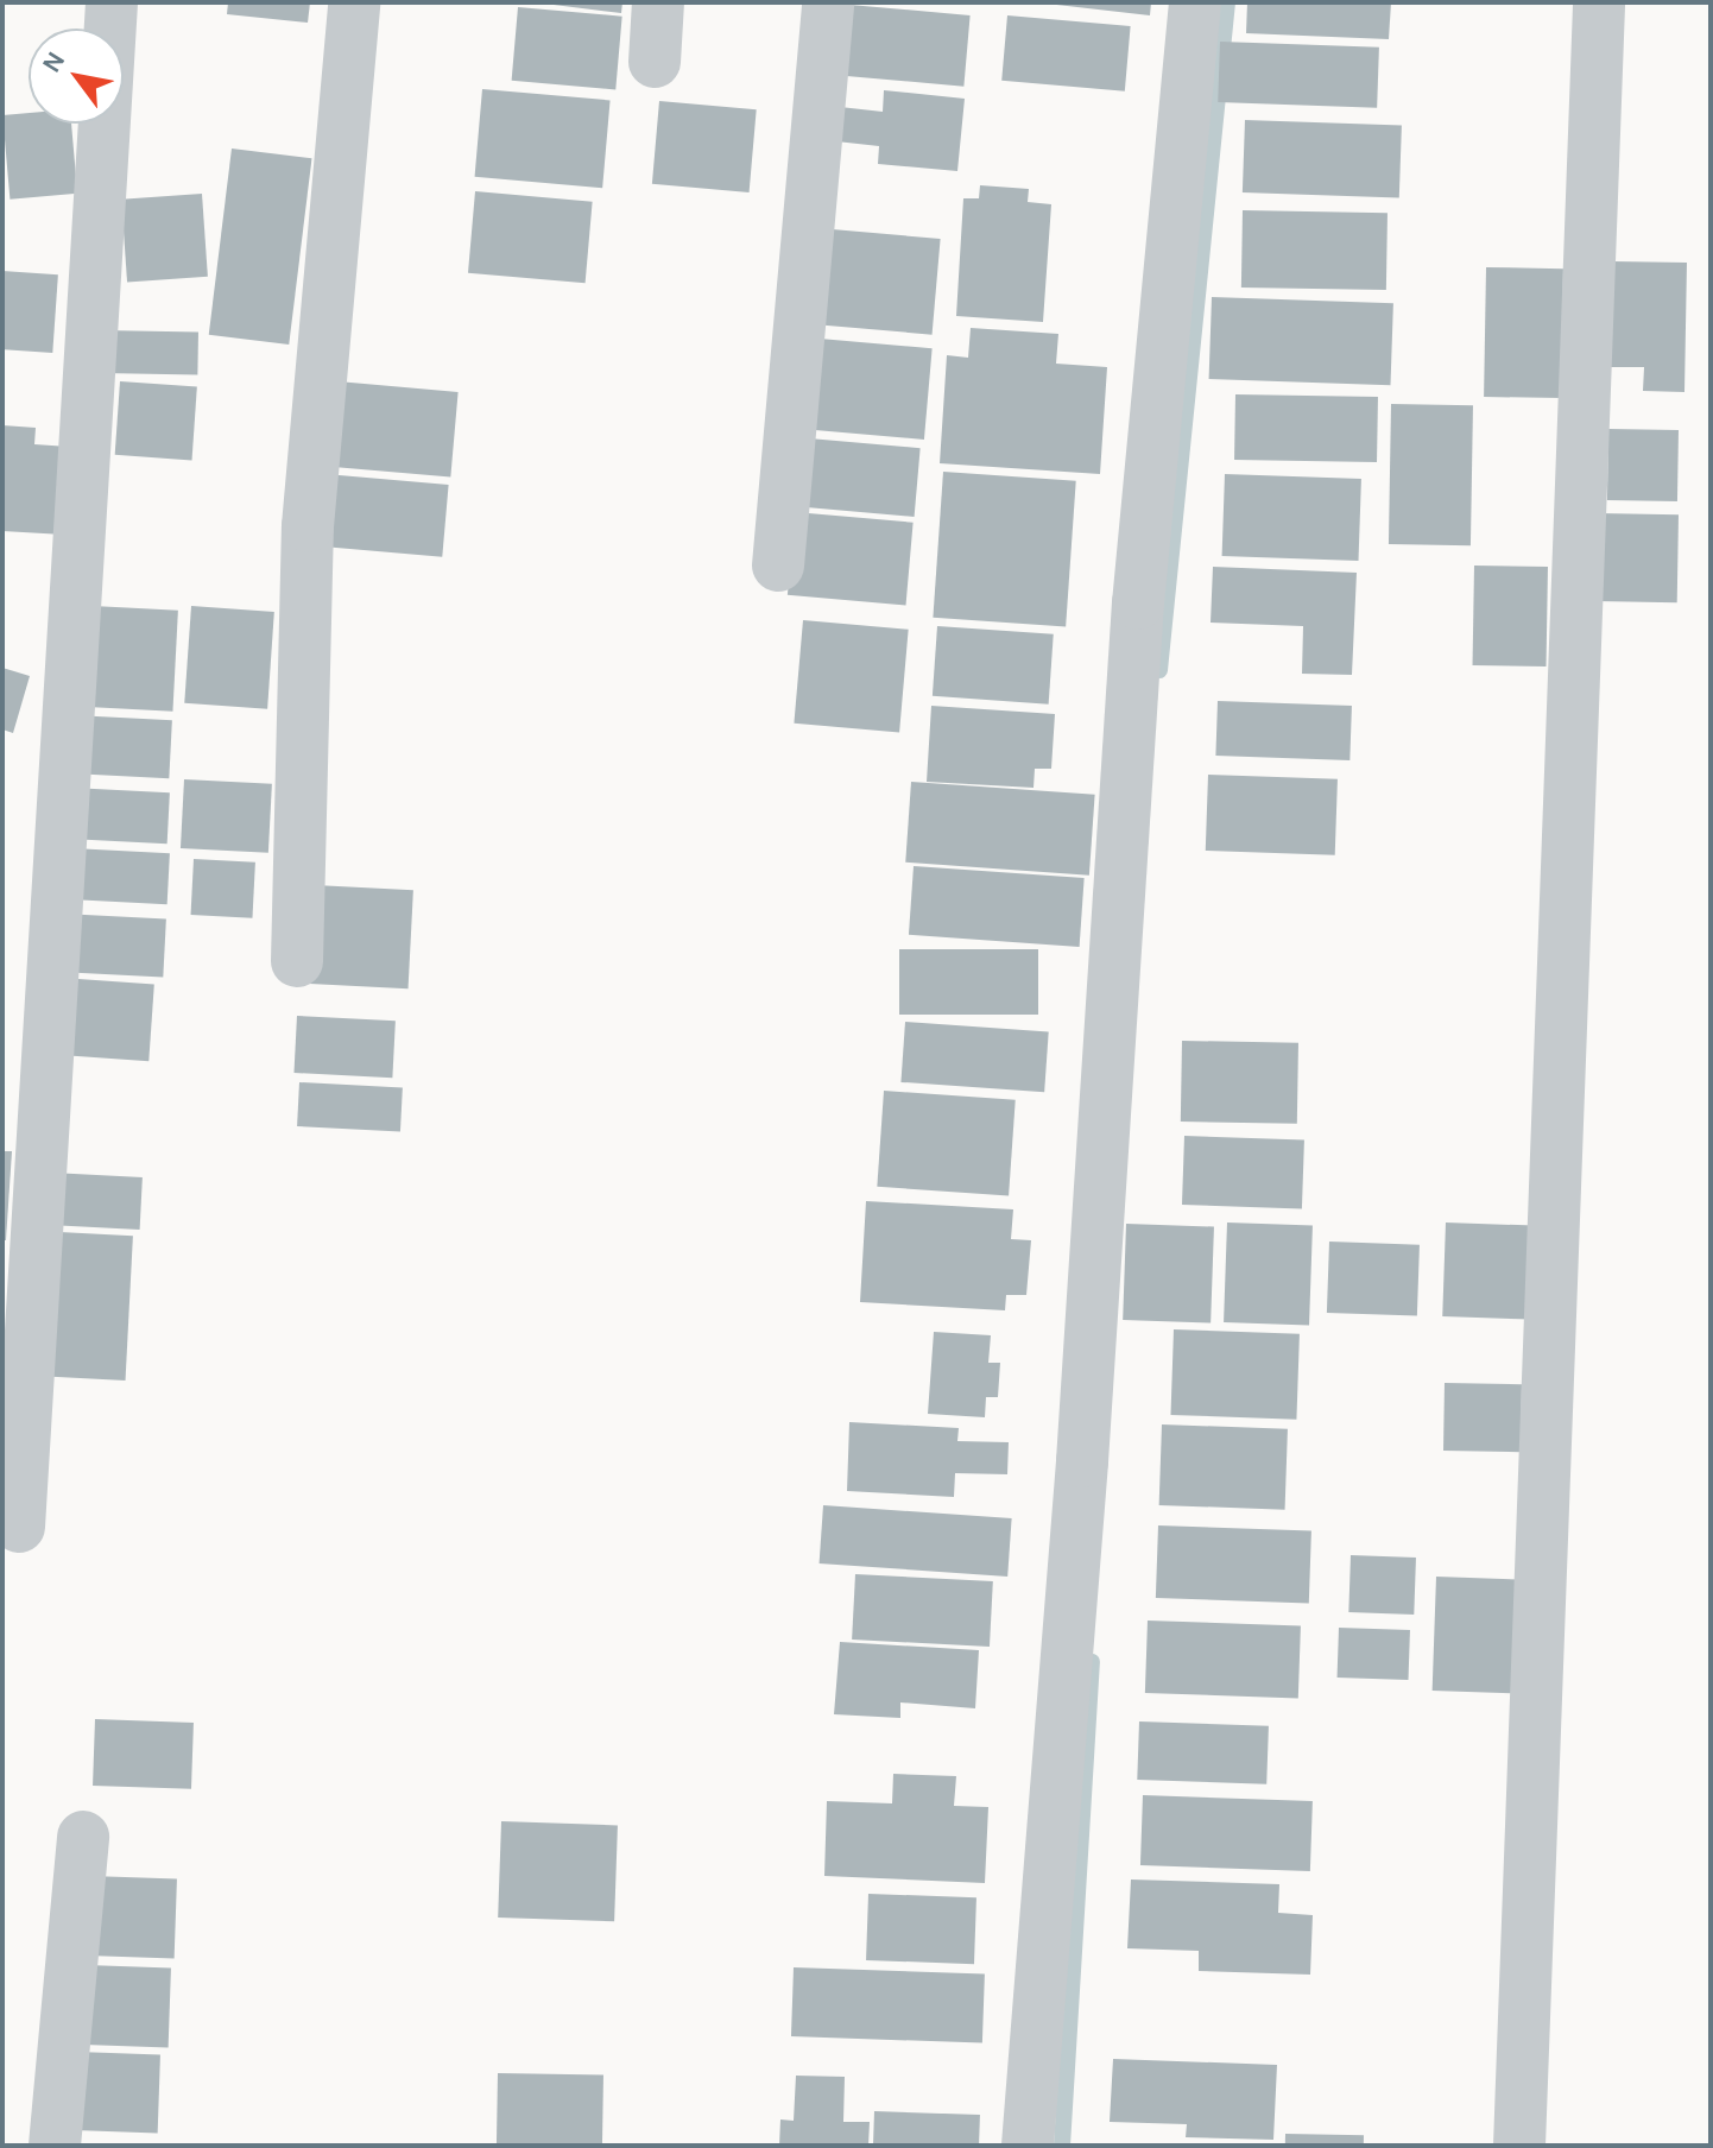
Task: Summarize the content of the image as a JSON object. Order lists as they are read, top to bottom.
{
  "north": "top left"
}
